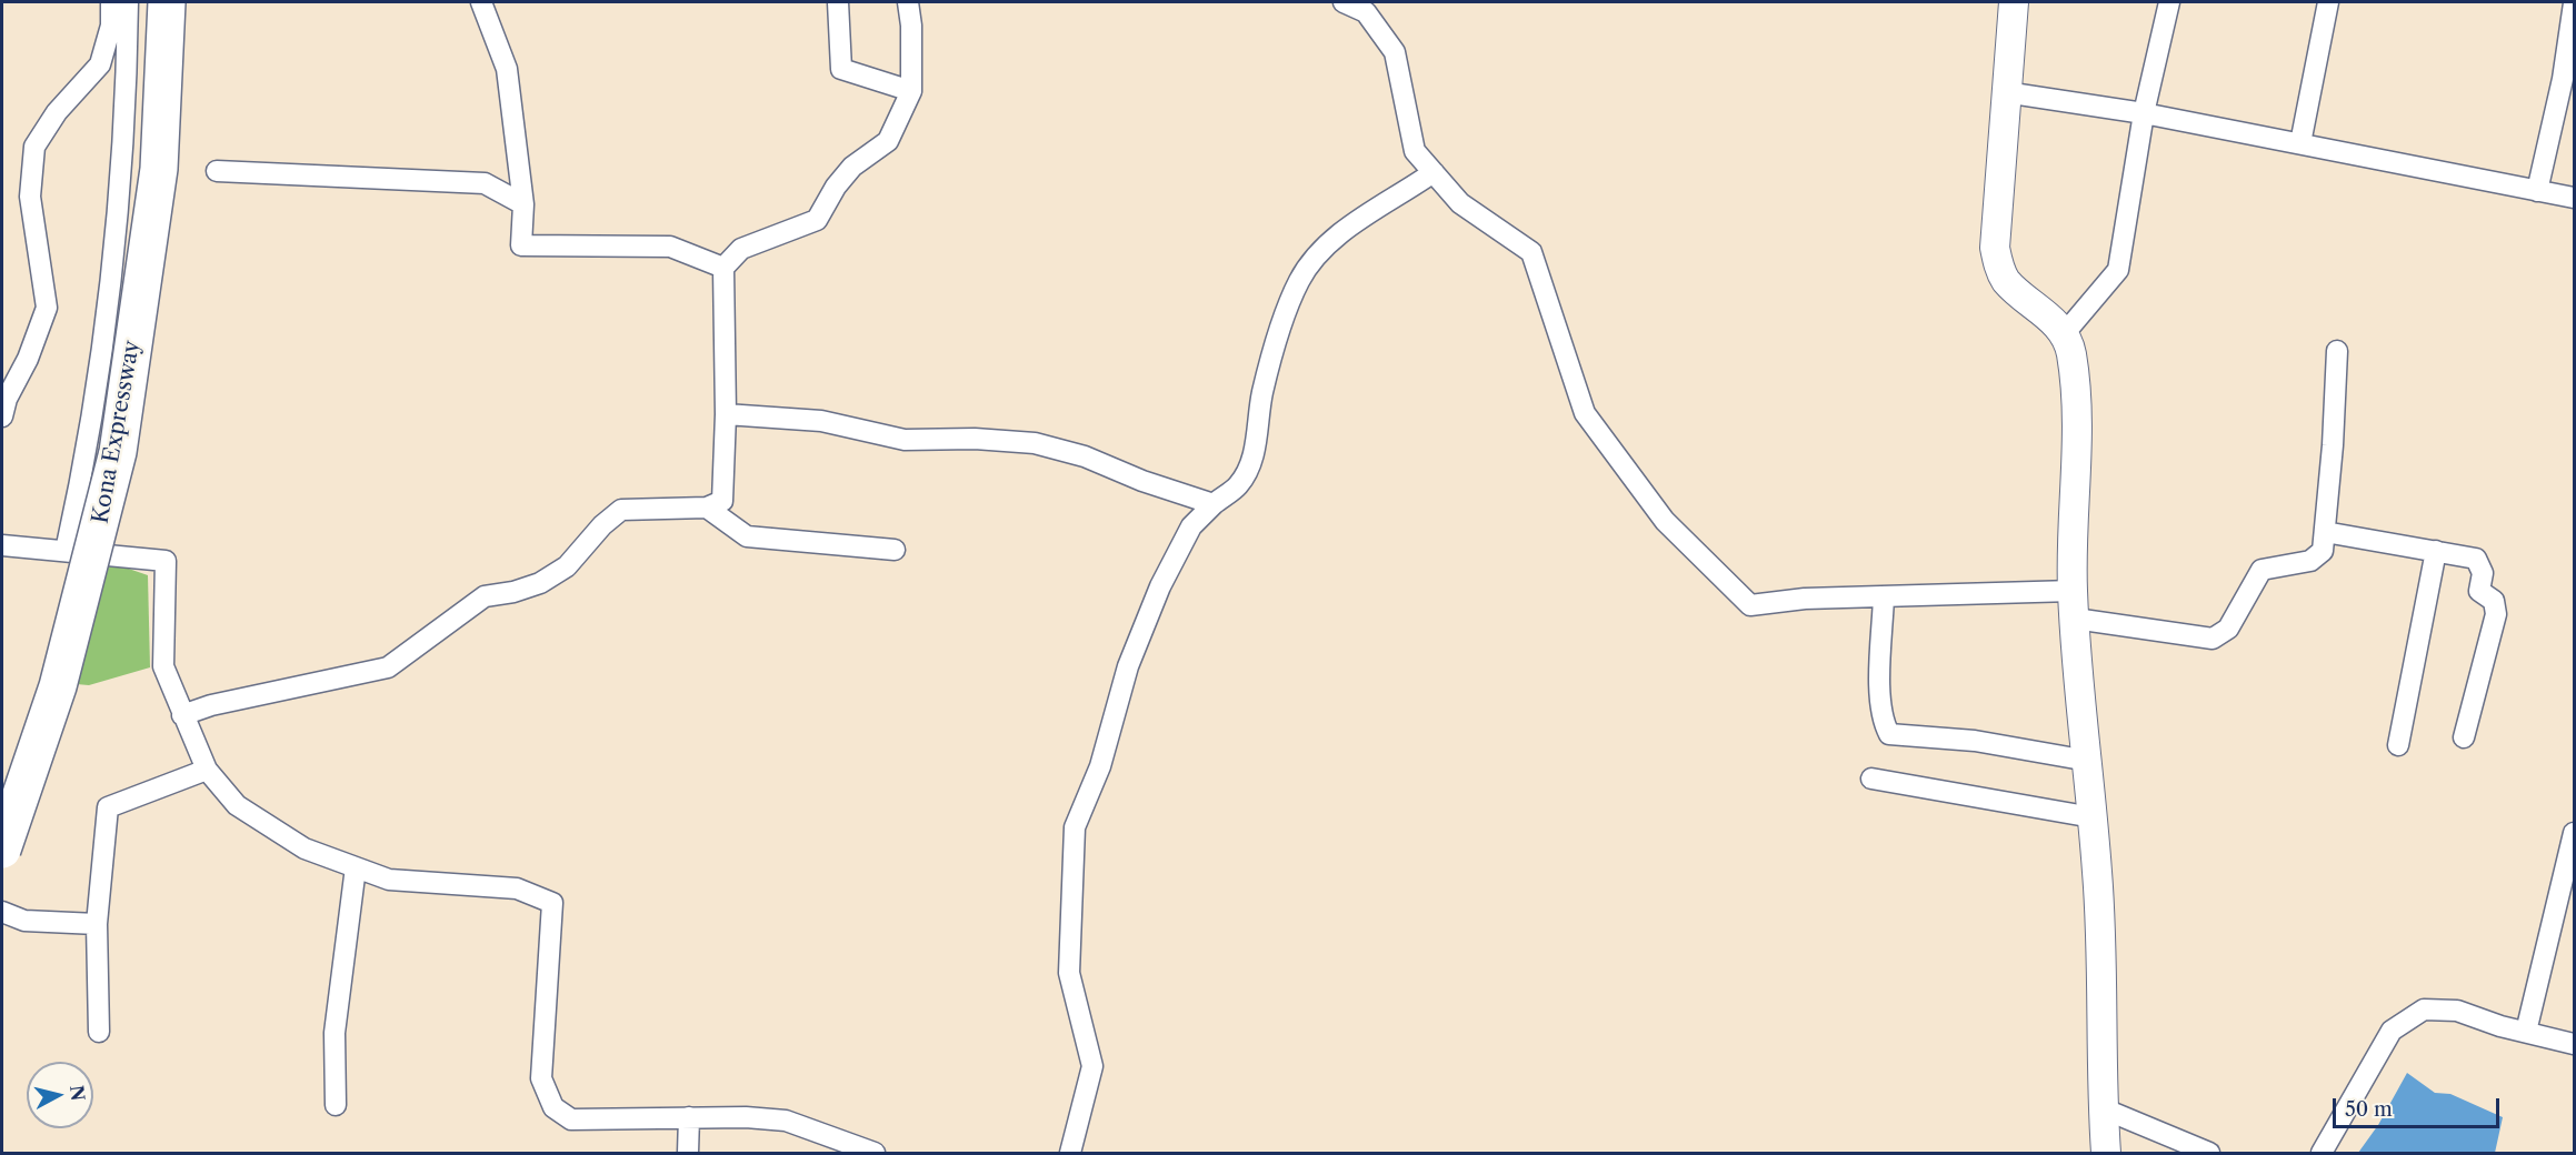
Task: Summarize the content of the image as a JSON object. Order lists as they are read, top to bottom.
{
  "streets": {
    "highway": ["Kona Expressway"]
  },
  "scale_bar": "50 m",
  "north": "right"
}
